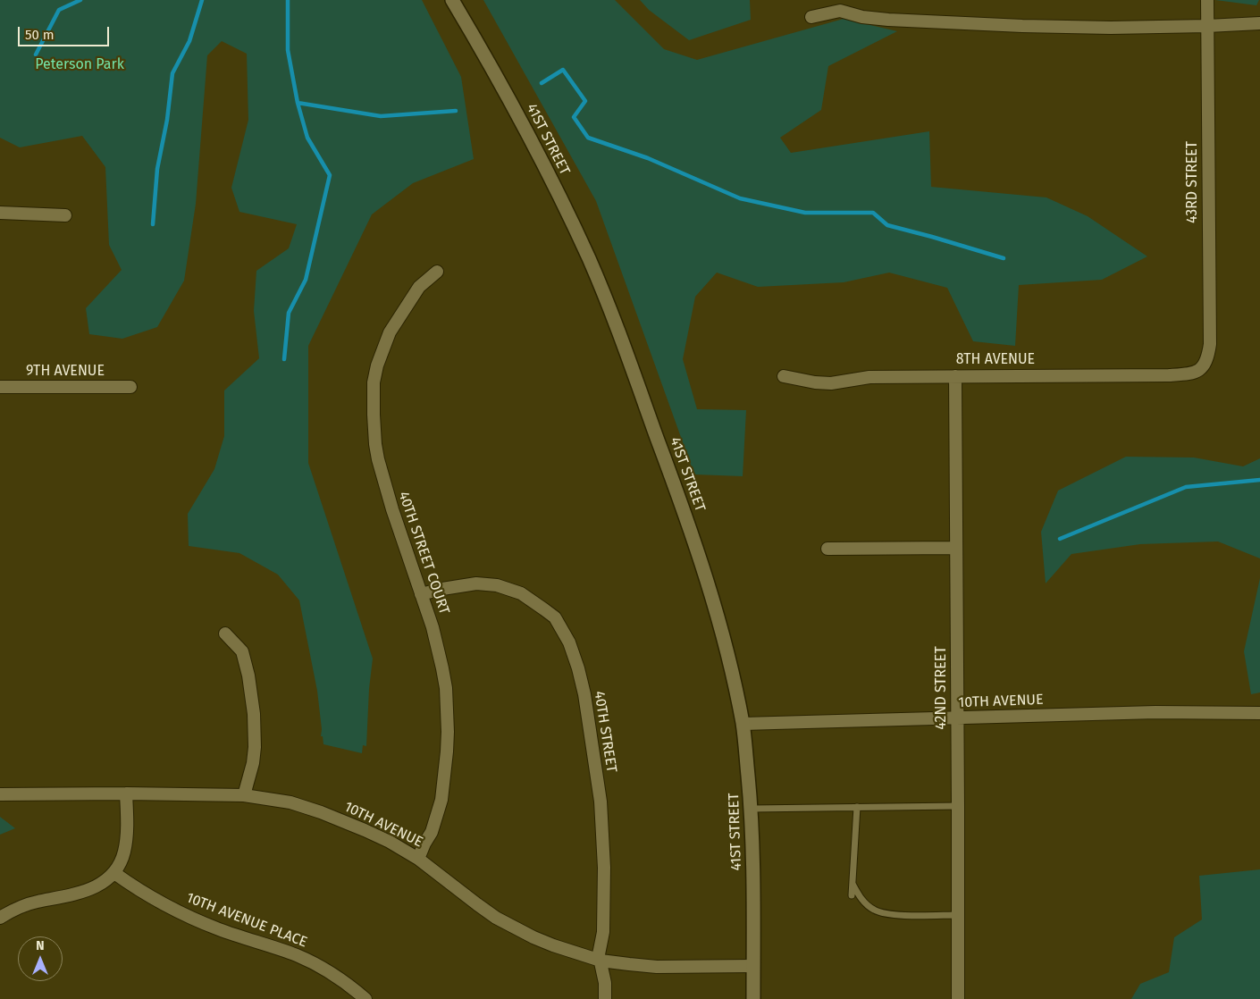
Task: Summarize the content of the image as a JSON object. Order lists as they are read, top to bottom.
{
  "streets": {
    "street": [
      "41ST STREET",
      "43RD STREET",
      "8TH AVENUE",
      "9TH AVENUE",
      "40TH STREET COURT",
      "42ND STREET",
      "10TH AVENUE",
      "40TH STREET",
      "10TH AVENUE PLACE"
    ]
  },
  "crossings": [
    ["41ST STREET", "10TH AVENUE"],
    ["43RD STREET", "8TH AVENUE"],
    ["8TH AVENUE", "42ND STREET"],
    ["40TH STREET COURT", "10TH AVENUE"],
    ["40TH STREET COURT", "40TH STREET"],
    ["42ND STREET", "10TH AVENUE"],
    ["10TH AVENUE", "40TH STREET"]
  ],
  "parks": ["Peterson Park"],
  "scale_bar": "50 m",
  "north": "top"
}
